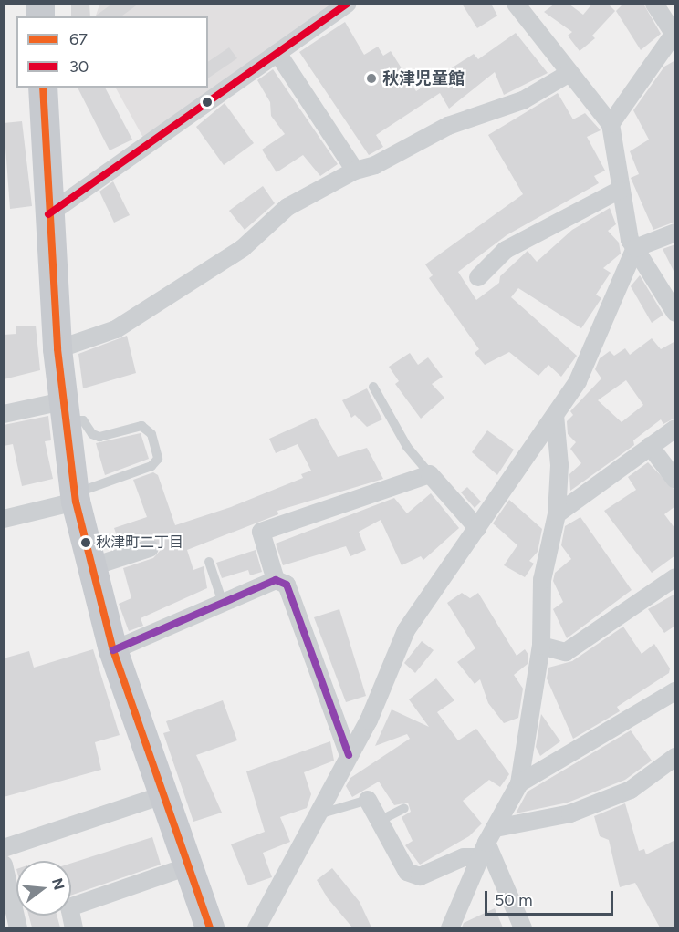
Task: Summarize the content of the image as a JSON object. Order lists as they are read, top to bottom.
{
  "places": ["秋津児童館", "秋津町二丁目"],
  "lines": ["transit line 30", "transit line 67"],
  "legend": ["67", "30"],
  "scale_bar": "50 m",
  "north": "right"
}
